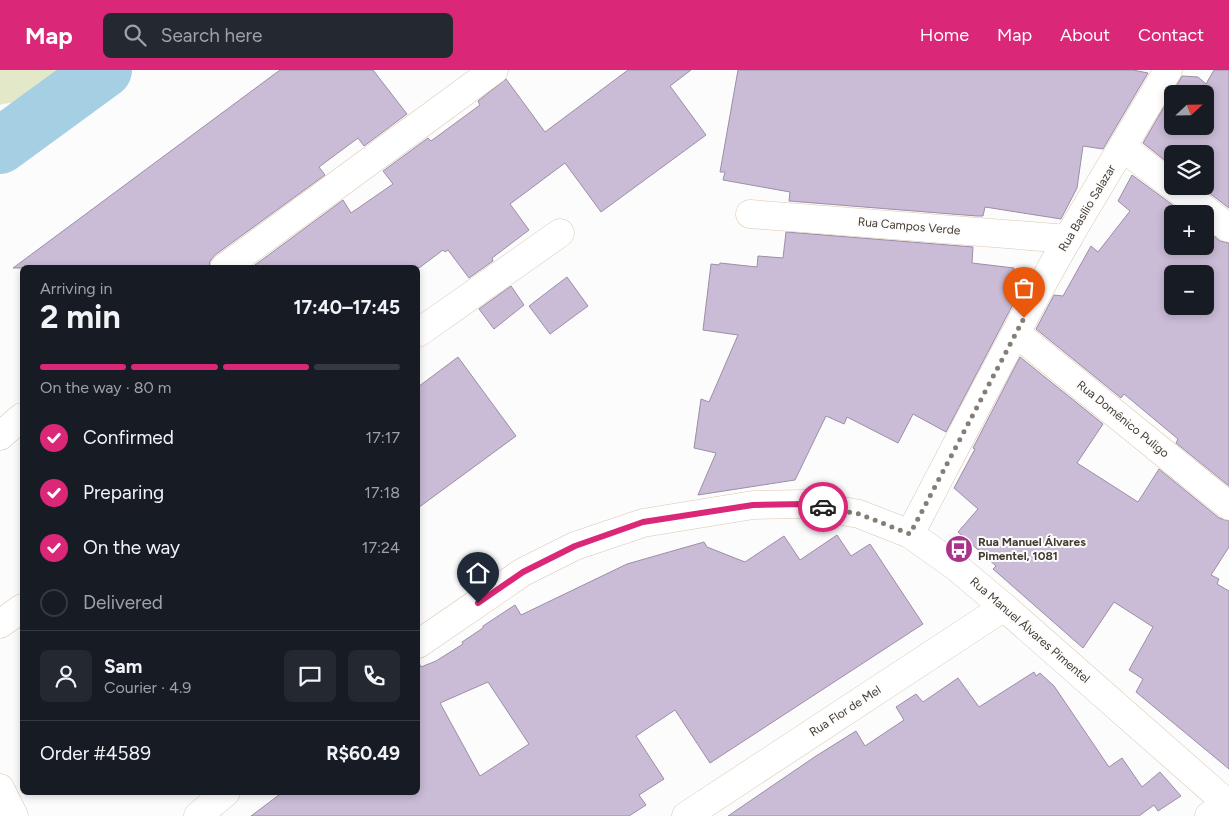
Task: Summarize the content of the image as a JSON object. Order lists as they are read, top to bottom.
{
  "streets": {
    "street": [
      "Rua Basílio Salazar",
      "Rua Campos Verde",
      "Rua Domênico Puligo",
      "Rua Manuel Álvares Pimentel",
      "Rua Flor de Mel"
    ]
  },
  "crossings": [
    ["Rua Basílio Salazar", "Rua Campos Verde"],
    ["Rua Basílio Salazar", "Rua Domênico Puligo"],
    ["Rua Basílio Salazar", "Rua Manuel Álvares Pimentel"],
    ["Rua Manuel Álvares Pimentel", "Rua Flor de Mel"]
  ],
  "places": {
    "bus stop": ["Rua Manuel Álvares Pimentel, 1081"]
  },
  "north": "right",
  "page": {
    "header": "Map",
    "search": "Search here",
    "nav": [
      "Home",
      "Map",
      "About",
      "Contact"
    ],
    "map_buttons": ["+", "−"],
    "heading": ["2 min", "Arriving in", "17:40–17:45"],
    "panel": [
      "Sam",
      "Courier · 4.9",
      "Order #4589",
      "R$60.49"
    ],
    "bar": "On the way · 80 m",
    "list": [
      ["Confirmed", "17:17"],
      ["Preparing", "17:18"],
      ["On the way", "17:24"],
      "Delivered"
    ]
  }
}
